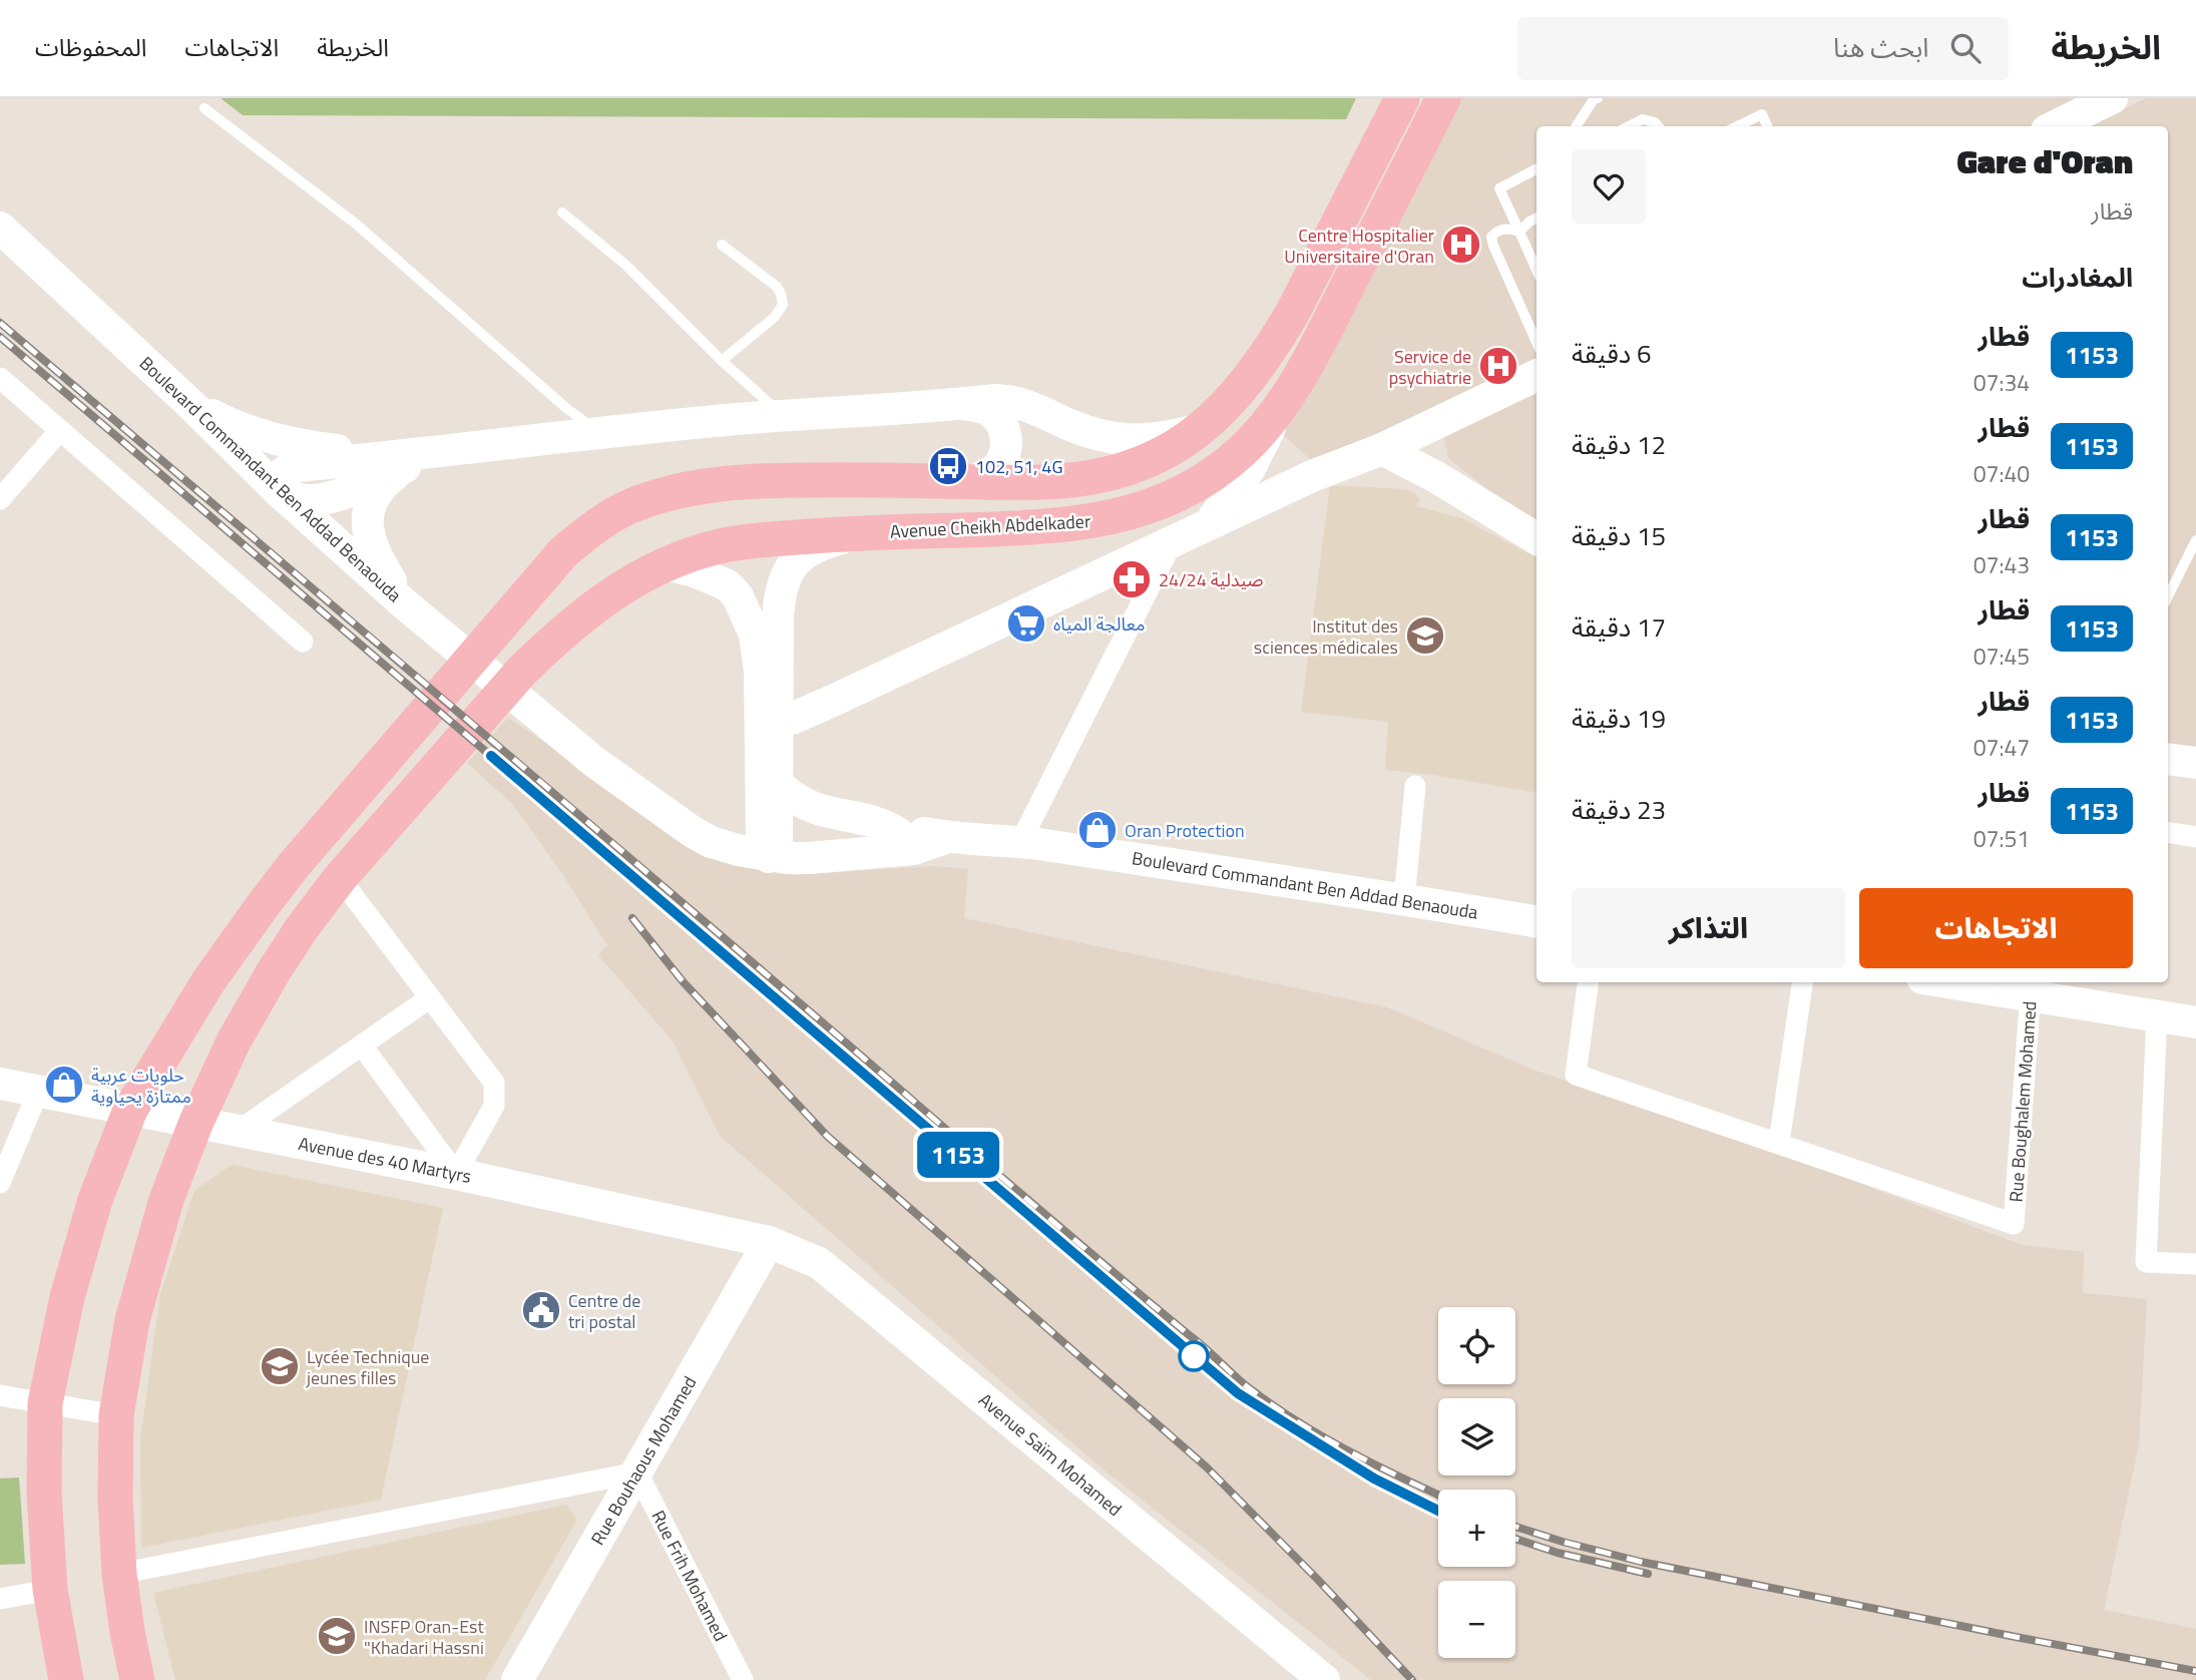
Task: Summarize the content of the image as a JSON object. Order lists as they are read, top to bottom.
{
  "streets": {
    "main road": ["Avenue Cheikh Abdelkader"],
    "street": [
      "Boulevard Commandant Ben Addad Benaouda",
      "Rue Boughalem Mohamed",
      "Avenue des 40 Martyrs",
      "Avenue Saïm Mohamed",
      "Rue Bouhaous Mohamed",
      "Rue Frih Mohamed"
    ]
  },
  "crossings": [
    ["Avenue Cheikh Abdelkader", "Avenue des 40 Martyrs"],
    ["Avenue des 40 Martyrs", "Avenue Saïm Mohamed"],
    ["Avenue des 40 Martyrs", "Rue Bouhaous Mohamed"],
    ["Avenue Saïm Mohamed", "Rue Bouhaous Mohamed"],
    ["Rue Bouhaous Mohamed", "Rue Frih Mohamed"]
  ],
  "places": {
    "hospital": ["Centre Hospitalier Universitaire d'Oran", "Service de psychiatrie"],
    "bus stop": ["102, 51, 4G"],
    "pharmacy": ["صيدلية 24/24"],
    "supermarket": ["معالجة المياه"],
    "school or university": ["Institut des sciences médicales", "Lycée Technique jeunes filles", "INSFP Oran-Est \"Khadari Hassni"],
    "shop": ["Oran Protection", "حلويات عربية ممتازة يحياوية"],
    "public building": ["Centre de tri postal"]
  },
  "page": {
    "header": "الخريطة",
    "search": "ابحث هنا",
    "nav": ["الخريطة", "الاتجاهات", "المحفوظات"],
    "on_map": "1153",
    "heading": [
      ["Gare d'Oran", "قطار"],
      "المغادرات"
    ],
    "list": [
      {
        "mark": "1153",
        "name": "قطار",
        "note": "07:34",
        "value": "6 دقيقة"
      },
      {
        "mark": "1153",
        "name": "قطار",
        "note": "07:40",
        "value": "12 دقيقة"
      },
      {
        "mark": "1153",
        "name": "قطار",
        "note": "07:43",
        "value": "15 دقيقة"
      },
      {
        "mark": "1153",
        "name": "قطار",
        "note": "07:45",
        "value": "17 دقيقة"
      },
      {
        "mark": "1153",
        "name": "قطار",
        "note": "07:47",
        "value": "19 دقيقة"
      },
      {
        "mark": "1153",
        "name": "قطار",
        "note": "07:51",
        "value": "23 دقيقة"
      }
    ],
    "buttons": ["الاتجاهات", "التذاكر"],
    "map_buttons": ["+", "−"]
  }
}
